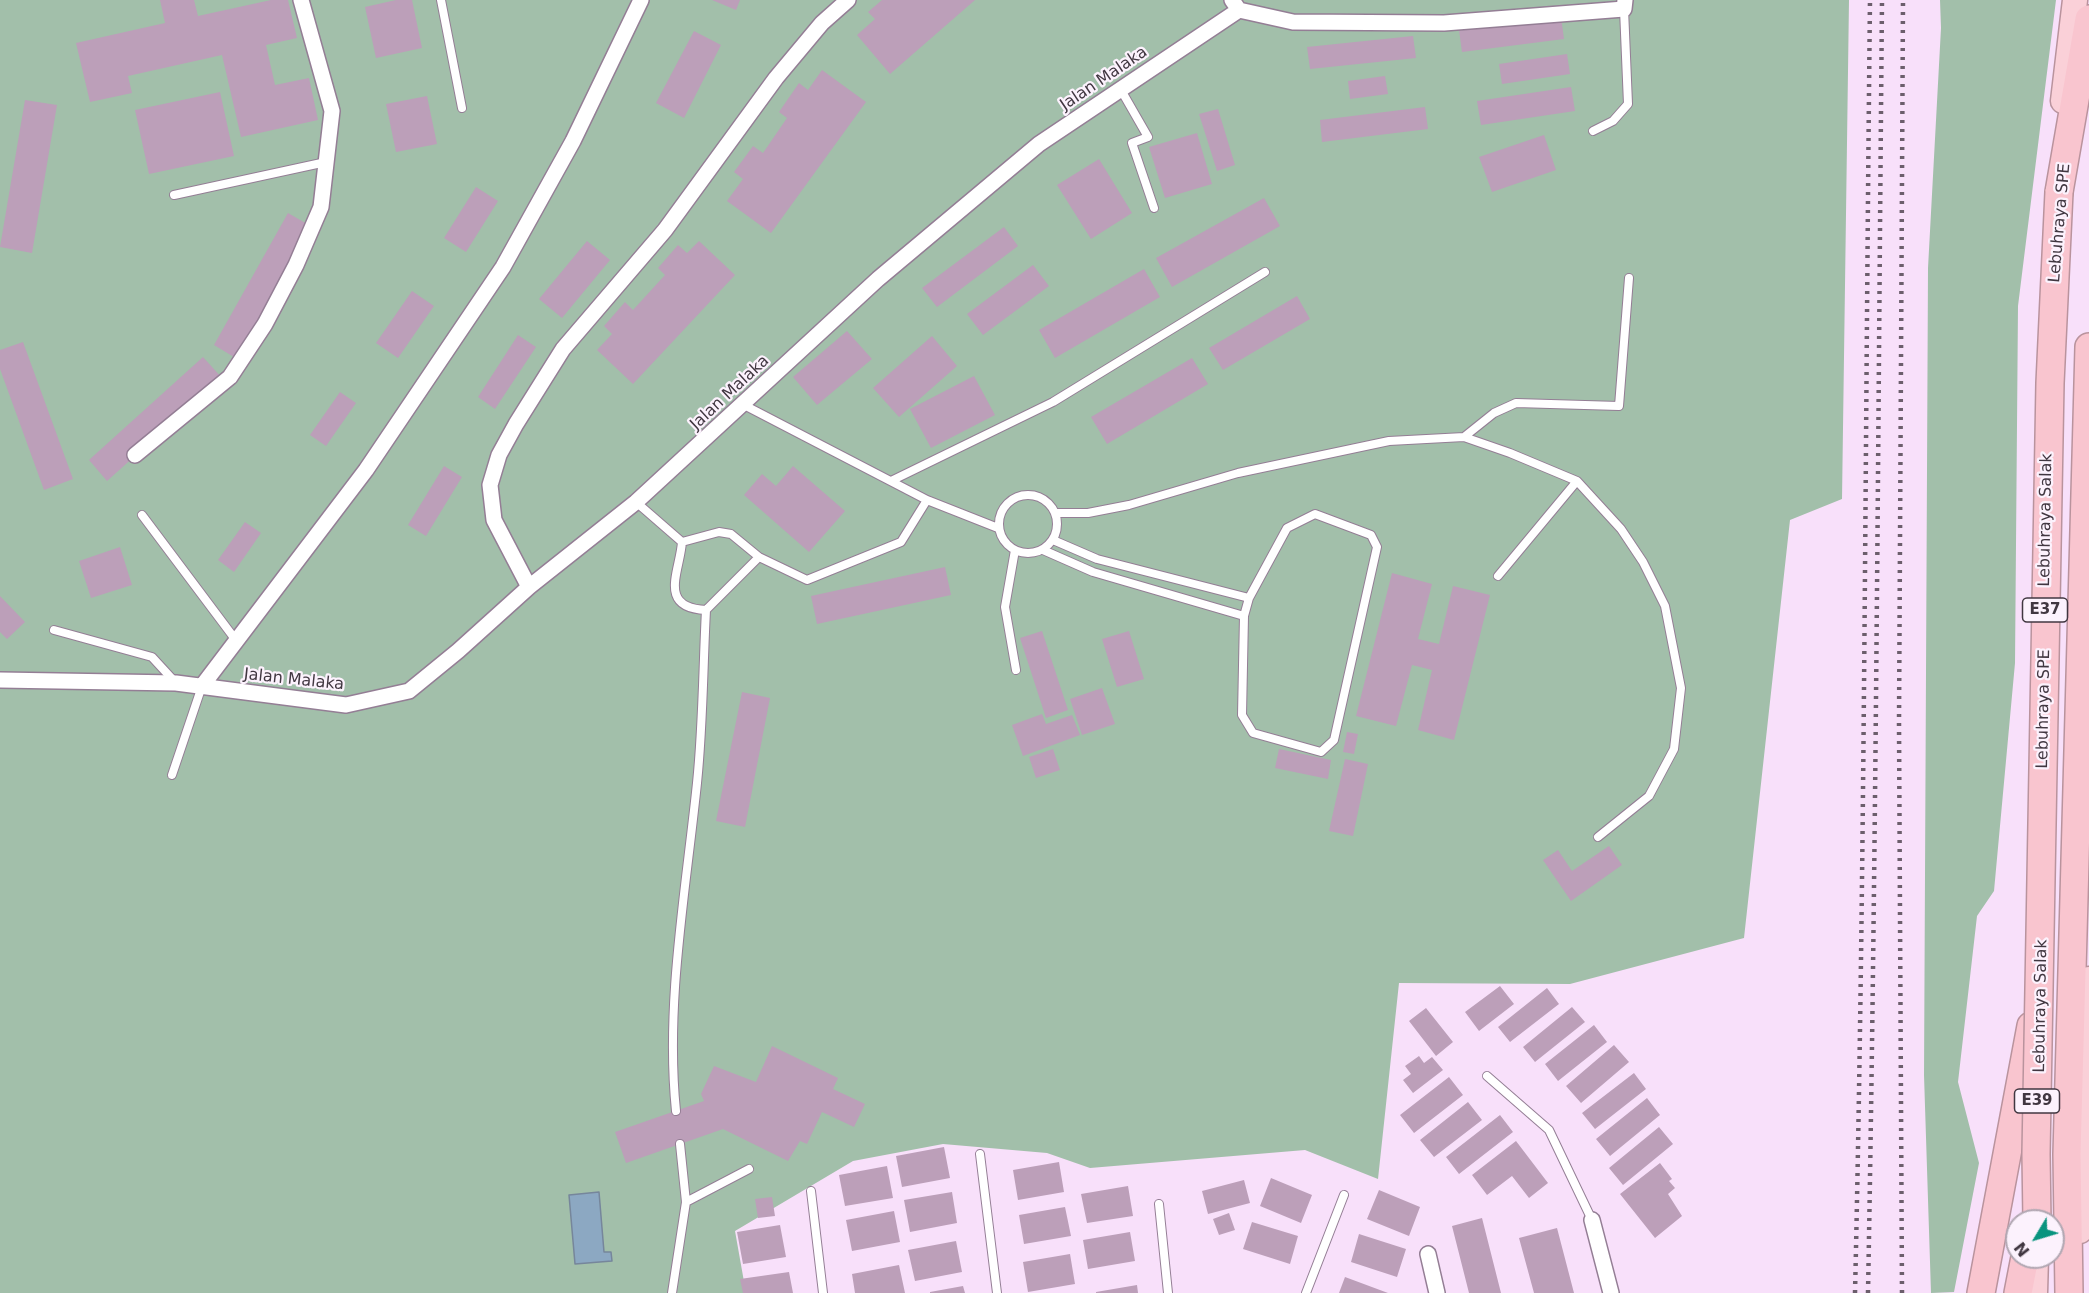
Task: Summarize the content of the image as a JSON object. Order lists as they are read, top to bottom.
{
  "streets": {
    "highway": [
      "Lebuhraya SPE",
      "Lebuhraya Salak",
      "E37",
      "E39"
    ],
    "street": ["Jalan Malaka"]
  },
  "north": "bottom left"
}
